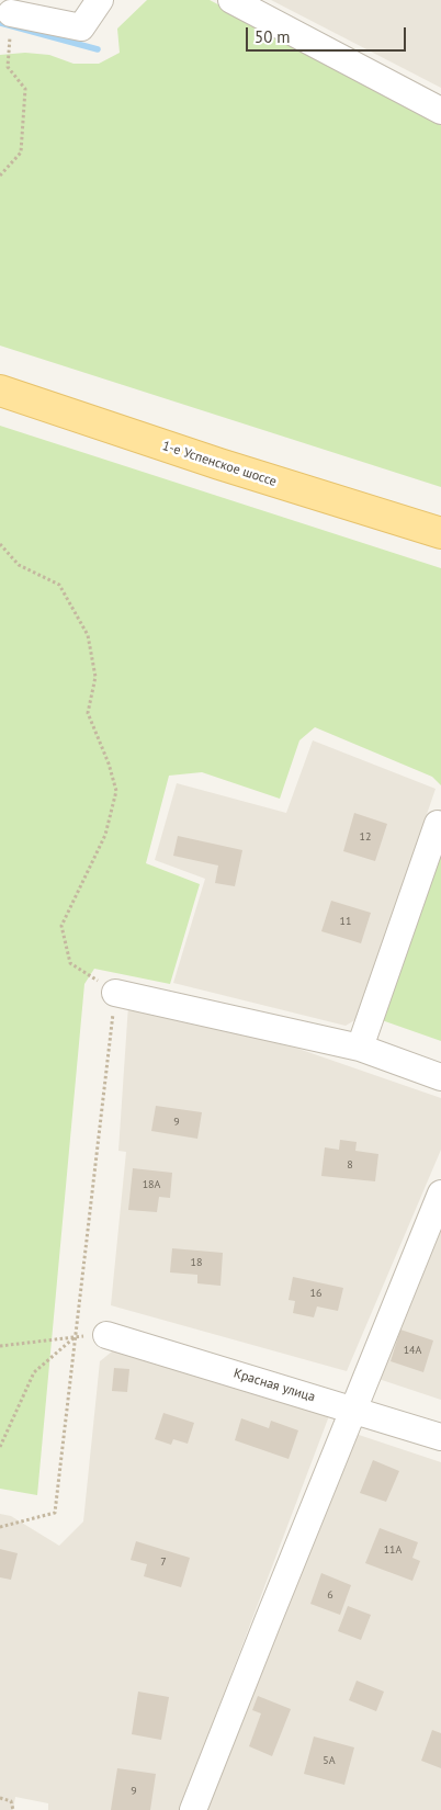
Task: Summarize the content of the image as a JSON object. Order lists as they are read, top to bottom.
{
  "streets": {
    "main road": ["1-е Успенское шоссе"],
    "street": ["Красная улица"]
  },
  "house_numbers": [
    "12",
    "11",
    "9",
    "8",
    "18А",
    "18",
    "16",
    "14А",
    "11А",
    "7",
    "6",
    "5А",
    "9"
  ],
  "scale_bar": "50 m"
}
